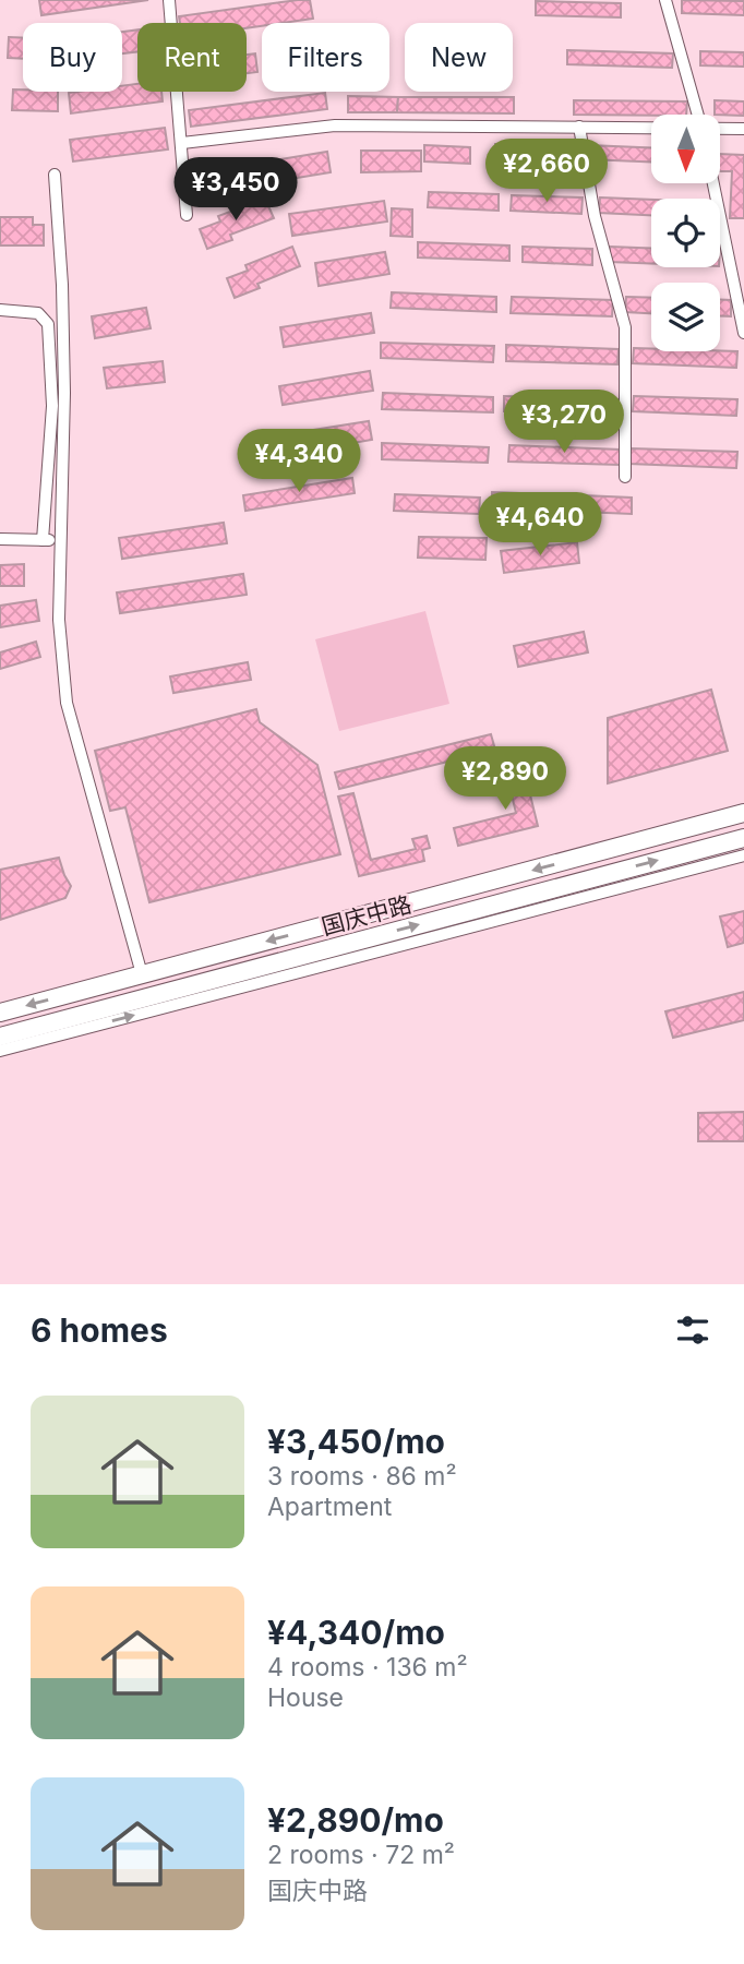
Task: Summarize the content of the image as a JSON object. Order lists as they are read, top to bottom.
{
  "streets": {
    "main road": ["国庆中路"]
  },
  "north": "bottom",
  "page": {
    "chip": [
      "Buy",
      "Rent",
      "Filters",
      "New"
    ],
    "price": [
      "¥2,660",
      "¥3,450",
      "¥3,270",
      "¥4,340",
      "¥4,640",
      "¥2,890"
    ],
    "heading": "6 homes",
    "list": [
      {
        "name": "¥3,450/mo",
        "note": "3 rooms · 86 m² · Apartment"
      },
      {
        "name": "¥4,340/mo",
        "note": "4 rooms · 136 m² · House"
      },
      {
        "name": "¥2,890/mo",
        "note": "2 rooms · 72 m² · 国庆中路"
      }
    ]
  }
}
